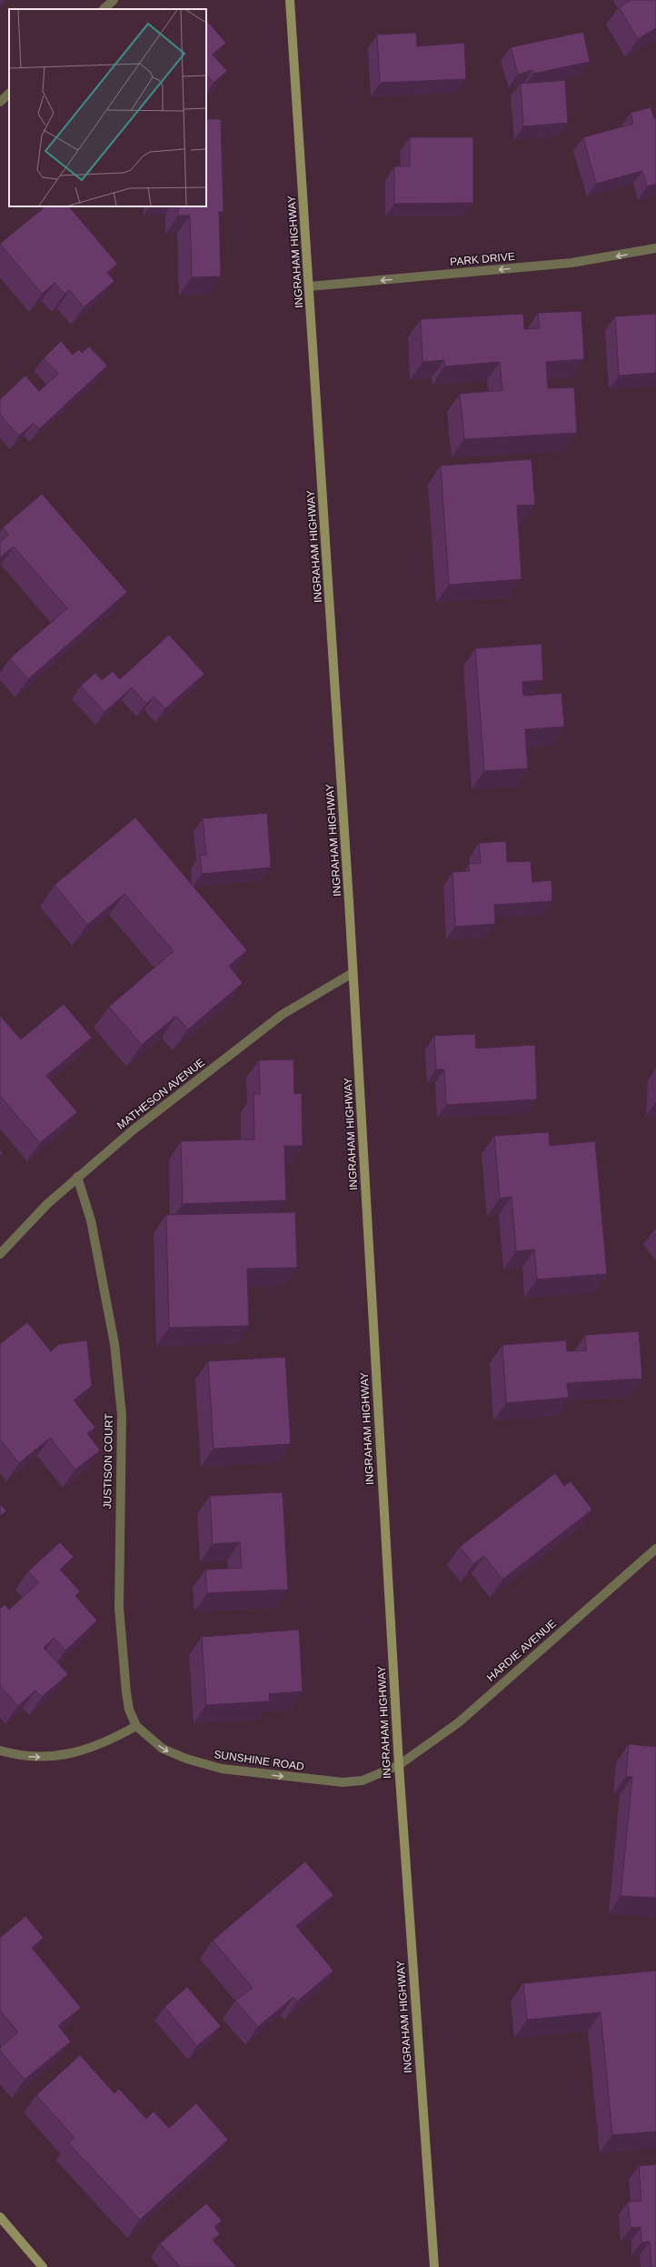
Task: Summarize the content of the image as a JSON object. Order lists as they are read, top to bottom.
{
  "streets": {
    "main road": ["INGRAHAM HIGHWAY"],
    "street": [
      "PARK DRIVE",
      "MATHESON AVENUE",
      "JUSTISON COURT",
      "HARDIE AVENUE",
      "SUNSHINE ROAD"
    ]
  },
  "crossings": [
    ["INGRAHAM HIGHWAY", "PARK DRIVE"],
    ["INGRAHAM HIGHWAY", "MATHESON AVENUE"],
    ["INGRAHAM HIGHWAY", "HARDIE AVENUE"],
    ["INGRAHAM HIGHWAY", "SUNSHINE ROAD"],
    ["MATHESON AVENUE", "JUSTISON COURT"],
    ["JUSTISON COURT", "SUNSHINE ROAD"],
    ["HARDIE AVENUE", "SUNSHINE ROAD"]
  ],
  "one_way": ["PARK DRIVE", "SUNSHINE ROAD"]
}
